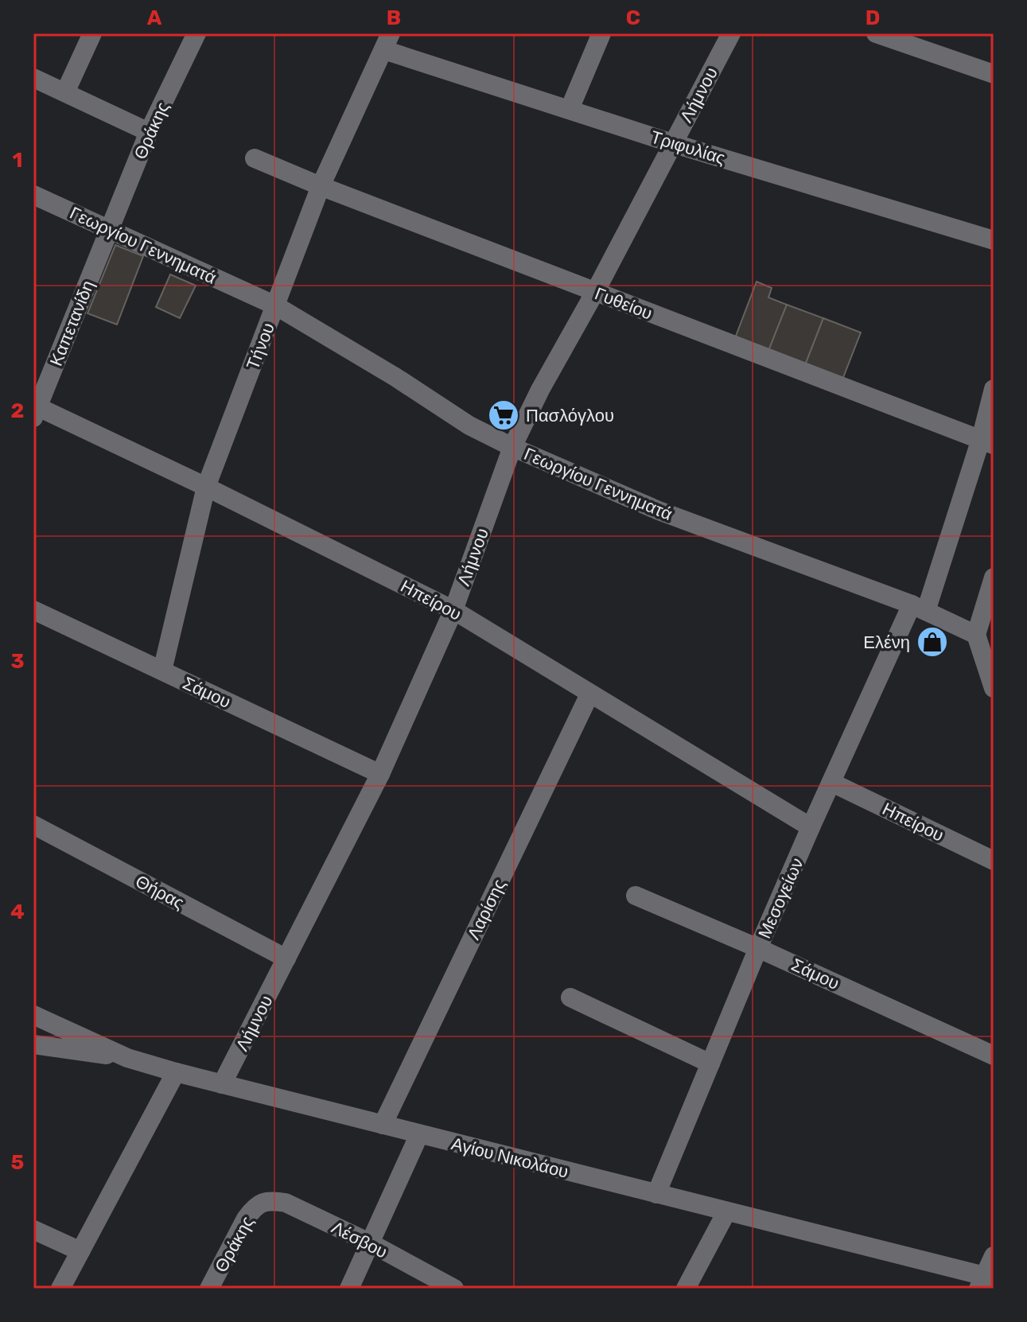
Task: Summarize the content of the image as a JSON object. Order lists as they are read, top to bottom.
{
  "streets": {
    "street": [
      "Λήμνου",
      "Θράκης",
      "Τριφυλίας",
      "Γεωργίου Γεννηματά",
      "Γυθείου",
      "Καπετανίδη",
      "Τήνου",
      "Ηπείρου",
      "Σάμου",
      "Θήρας",
      "Μεσογείων",
      "Λαρίσης",
      "Αγίου Νικολάου",
      "Λέσβου"
    ]
  },
  "crossings": [
    ["Λήμνου", "Τριφυλίας"],
    ["Λήμνου", "Γεωργίου Γεννηματά"],
    ["Λήμνου", "Γυθείου"],
    ["Λήμνου", "Ηπείρου"],
    ["Λήμνου", "Σάμου"],
    ["Λήμνου", "Θήρας"],
    ["Λήμνου", "Αγίου Νικολάου"],
    ["Θράκης", "Γεωργίου Γεννηματά"],
    ["Θράκης", "Καπετανίδη"],
    ["Θράκης", "Λέσβου"],
    ["Τριφυλίας", "Τήνου"],
    ["Γεωργίου Γεννηματά", "Καπετανίδη"],
    ["Γεωργίου Γεννηματά", "Τήνου"],
    ["Γεωργίου Γεννηματά", "Μεσογείων"],
    ["Γυθείου", "Τήνου"],
    ["Γυθείου", "Μεσογείων"],
    ["Καπετανίδη", "Ηπείρου"],
    ["Τήνου", "Ηπείρου"],
    ["Τήνου", "Σάμου"],
    ["Ηπείρου", "Μεσογείων"],
    ["Ηπείρου", "Λαρίσης"],
    ["Σάμου", "Μεσογείων"],
    ["Μεσογείων", "Αγίου Νικολάου"],
    ["Λαρίσης", "Αγίου Νικολάου"]
  ],
  "places": {
    "supermarket": ["Πασλόγλου"],
    "shop": ["Ελένη"]
  },
  "grid": {
    "columns": [
      "A",
      "B",
      "C",
      "D"
    ],
    "rows": [
      "1",
      "2",
      "3",
      "4",
      "5"
    ]
  }
}
